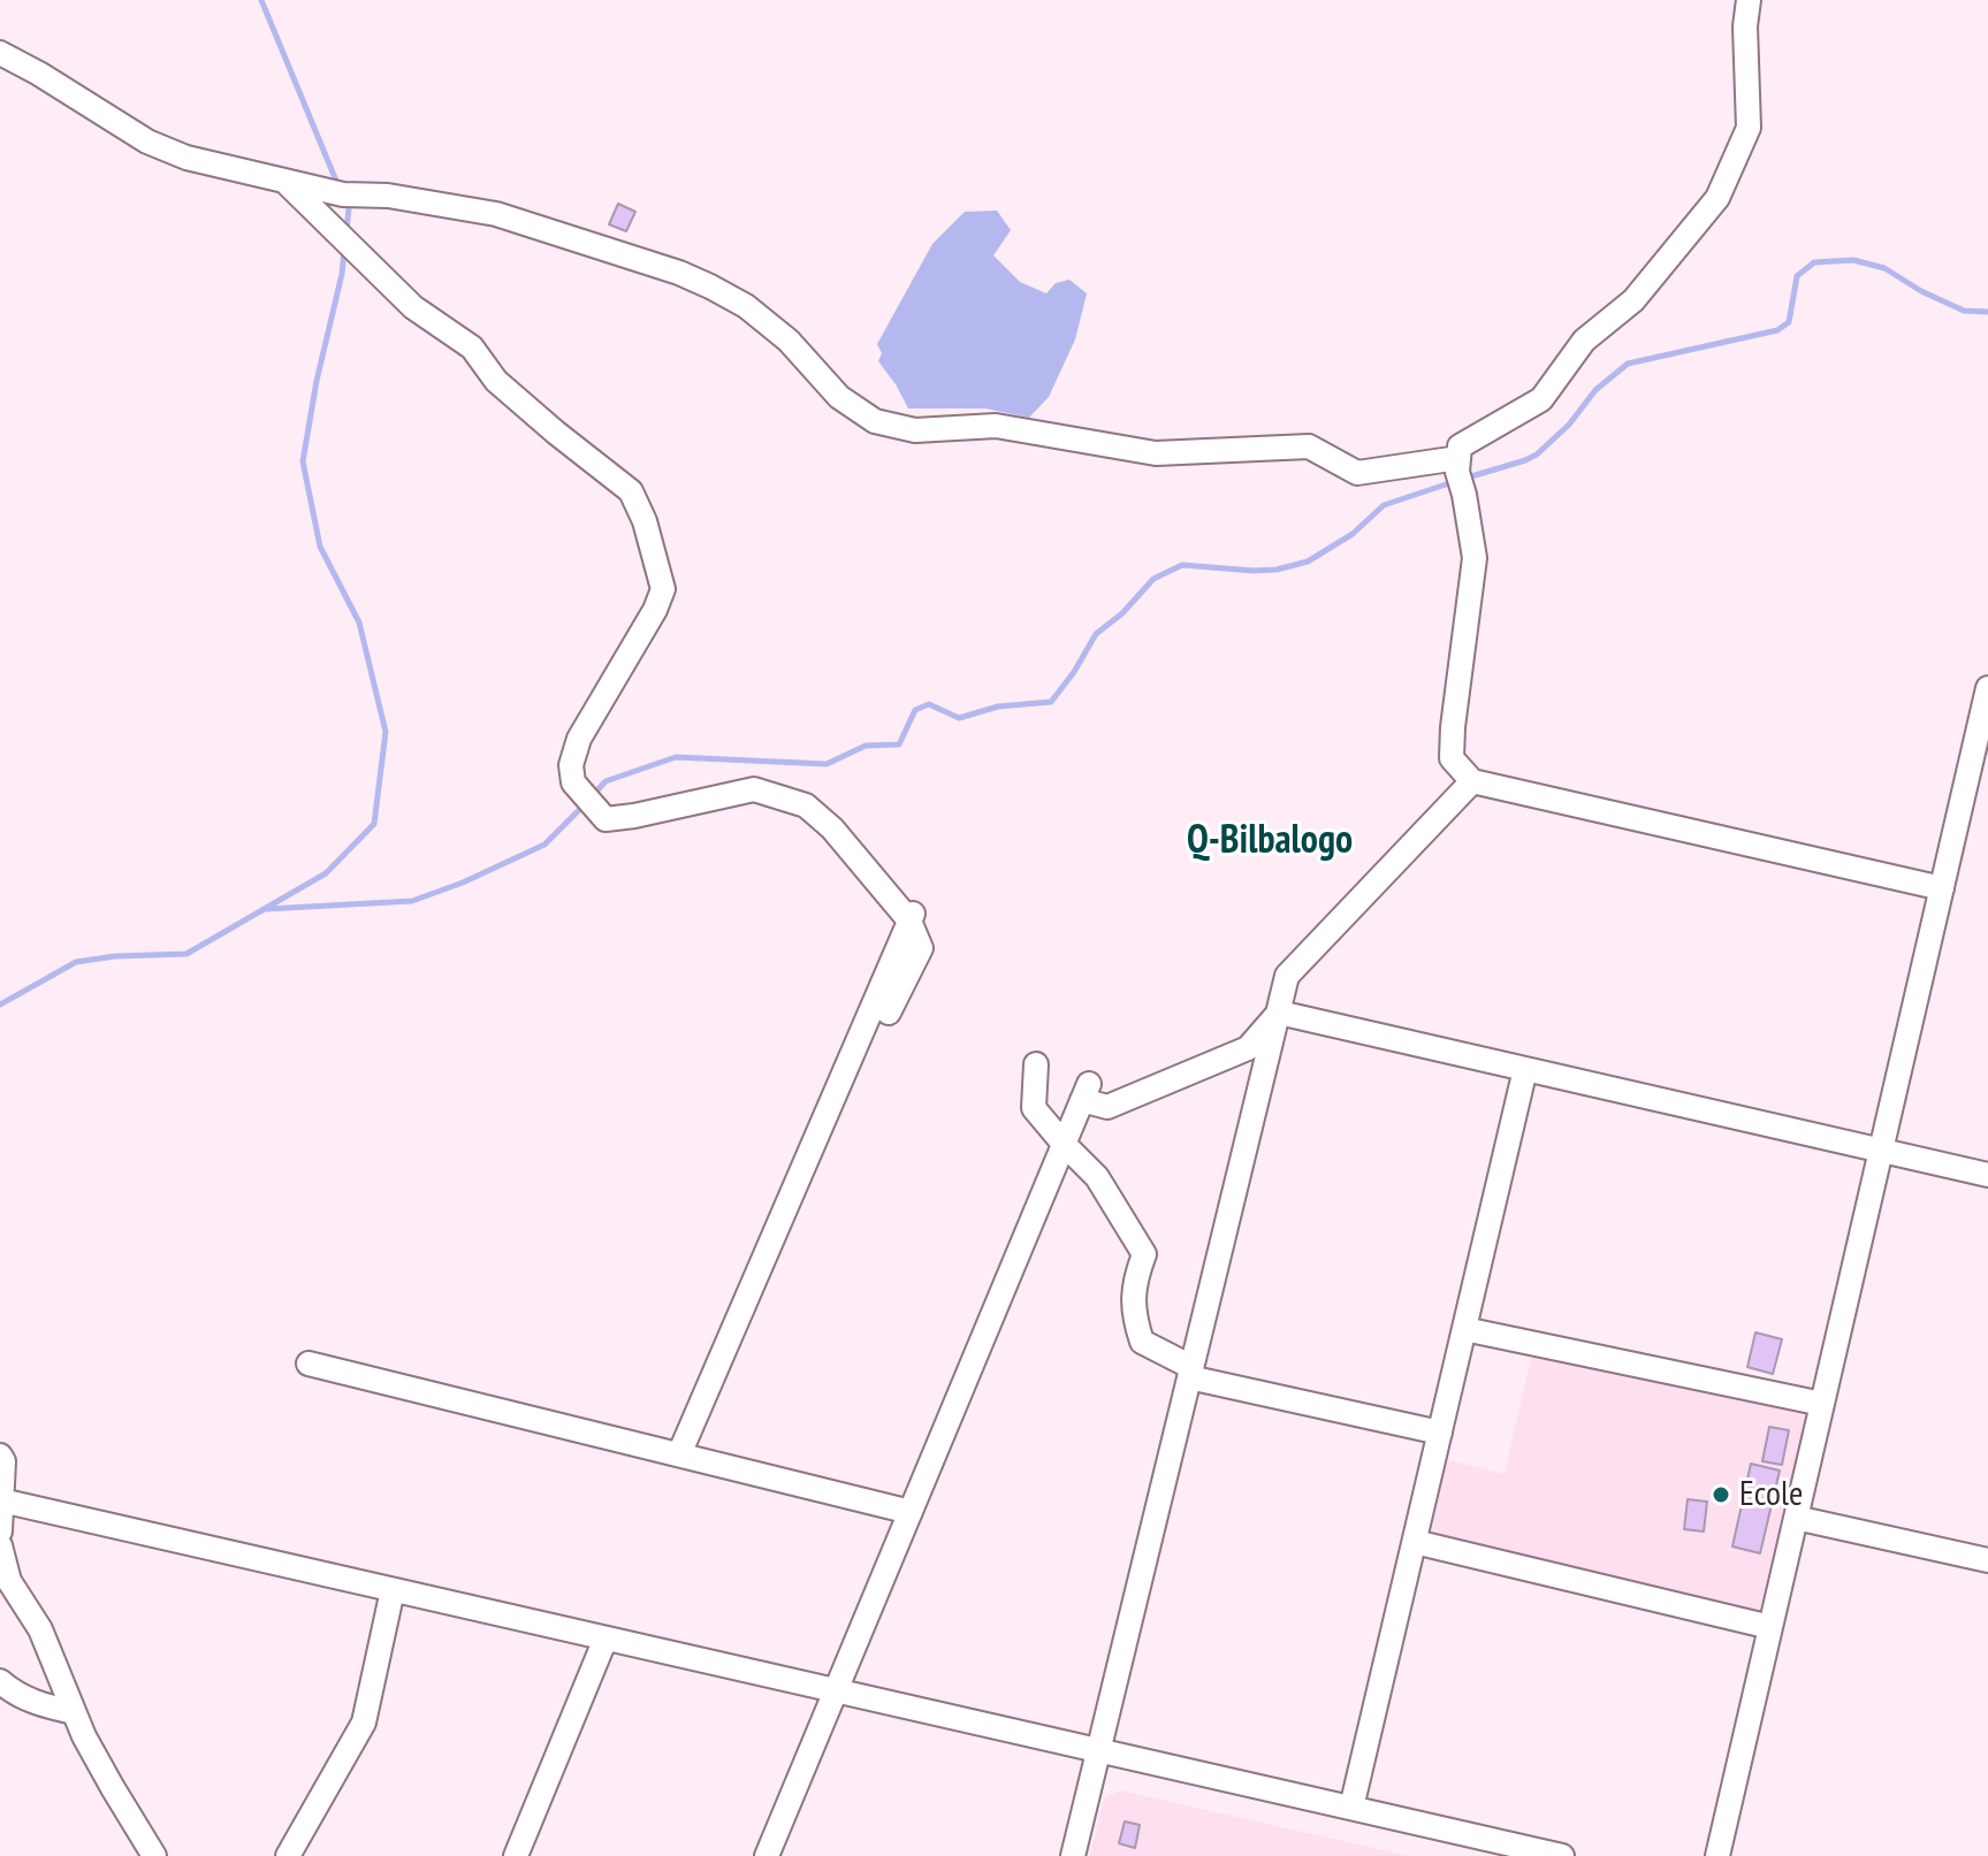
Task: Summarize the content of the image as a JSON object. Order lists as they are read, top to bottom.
{
  "districts": ["Q-Bilbalogo"],
  "places": ["Ecole"]
}
